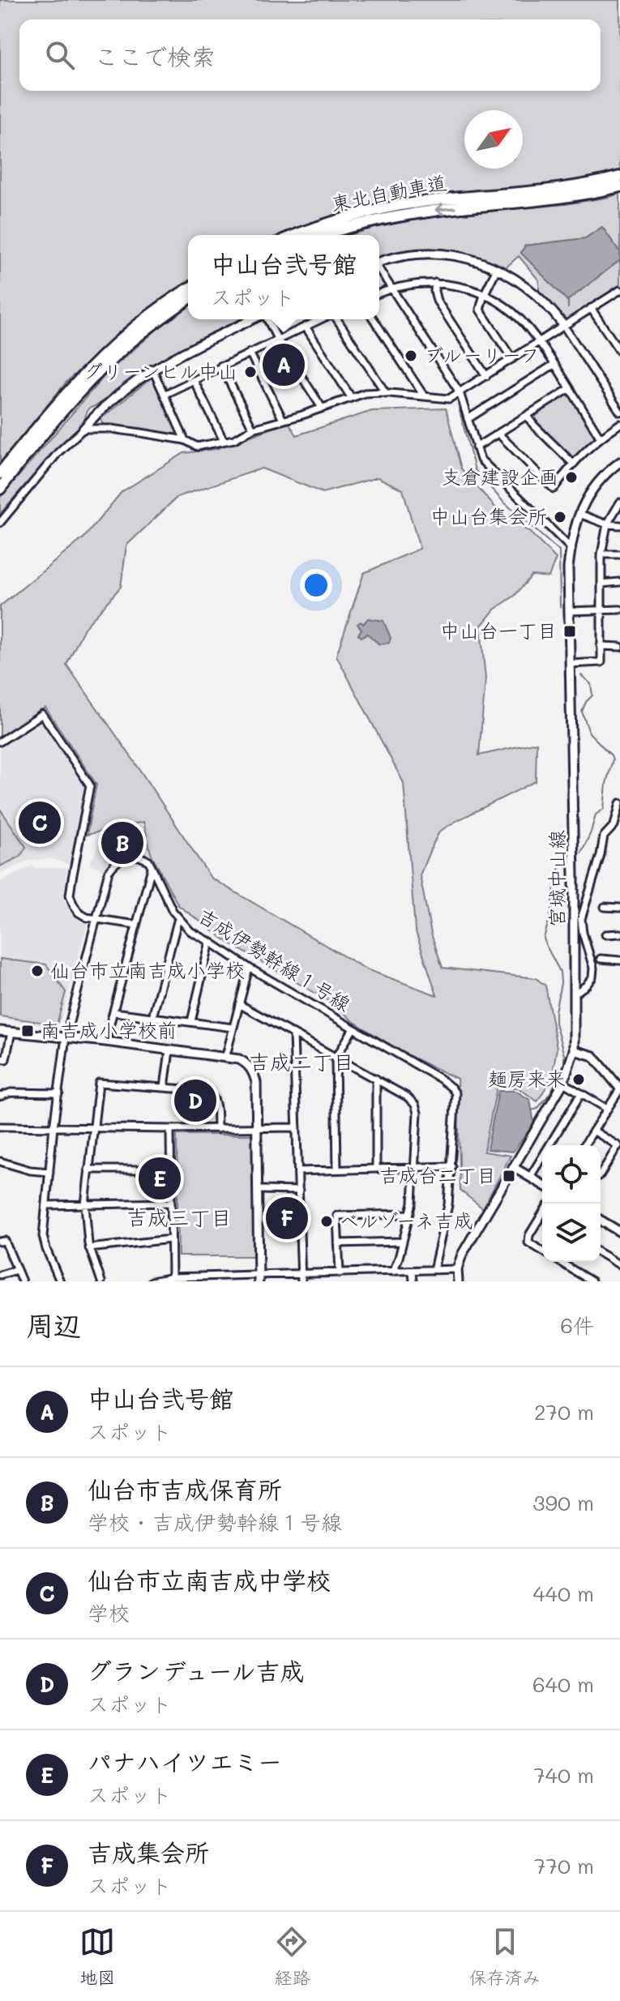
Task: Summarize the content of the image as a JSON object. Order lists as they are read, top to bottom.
{
  "streets": {
    "highway": ["東北自動車道"],
    "street": ["宮城中山線", "吉成伊勢幹線１号線"]
  },
  "districts": ["吉成二丁目", "吉成三丁目"],
  "places": {
    "other": [
      "ブルーリーフ",
      "グリーンヒル中山",
      "支倉建設企画",
      "中山台集会所",
      "仙台市立南吉成小学校",
      "麺房来来",
      "ベルゾーネ吉成"
    ],
    "transit": ["中山台一丁目", "南吉成小学校前", "吉成台二丁目"]
  },
  "north": "top right",
  "page": {
    "search": "ここで検索",
    "popup": ["中山台弐号館", "スポット"],
    "pins": [
      "A",
      "C",
      "B",
      "D",
      "E",
      "F"
    ],
    "heading": ["周辺", "6件"],
    "list": [
      {
        "mark": "A",
        "name": "中山台弐号館",
        "note": "スポット",
        "value": "270 m"
      },
      {
        "mark": "B",
        "name": "仙台市吉成保育所",
        "note": "学校 · 吉成伊勢幹線１号線",
        "value": "390 m"
      },
      {
        "mark": "C",
        "name": "仙台市立南吉成中学校",
        "note": "学校",
        "value": "440 m"
      },
      {
        "mark": "D",
        "name": "グランデュール吉成",
        "note": "スポット",
        "value": "640 m"
      },
      {
        "mark": "E",
        "name": "パナハイツエミー",
        "note": "スポット",
        "value": "740 m"
      },
      {
        "mark": "F",
        "name": "吉成集会所",
        "note": "スポット",
        "value": "770 m"
      }
    ],
    "nav": ["地図", "経路", "保存済み"]
  }
}
